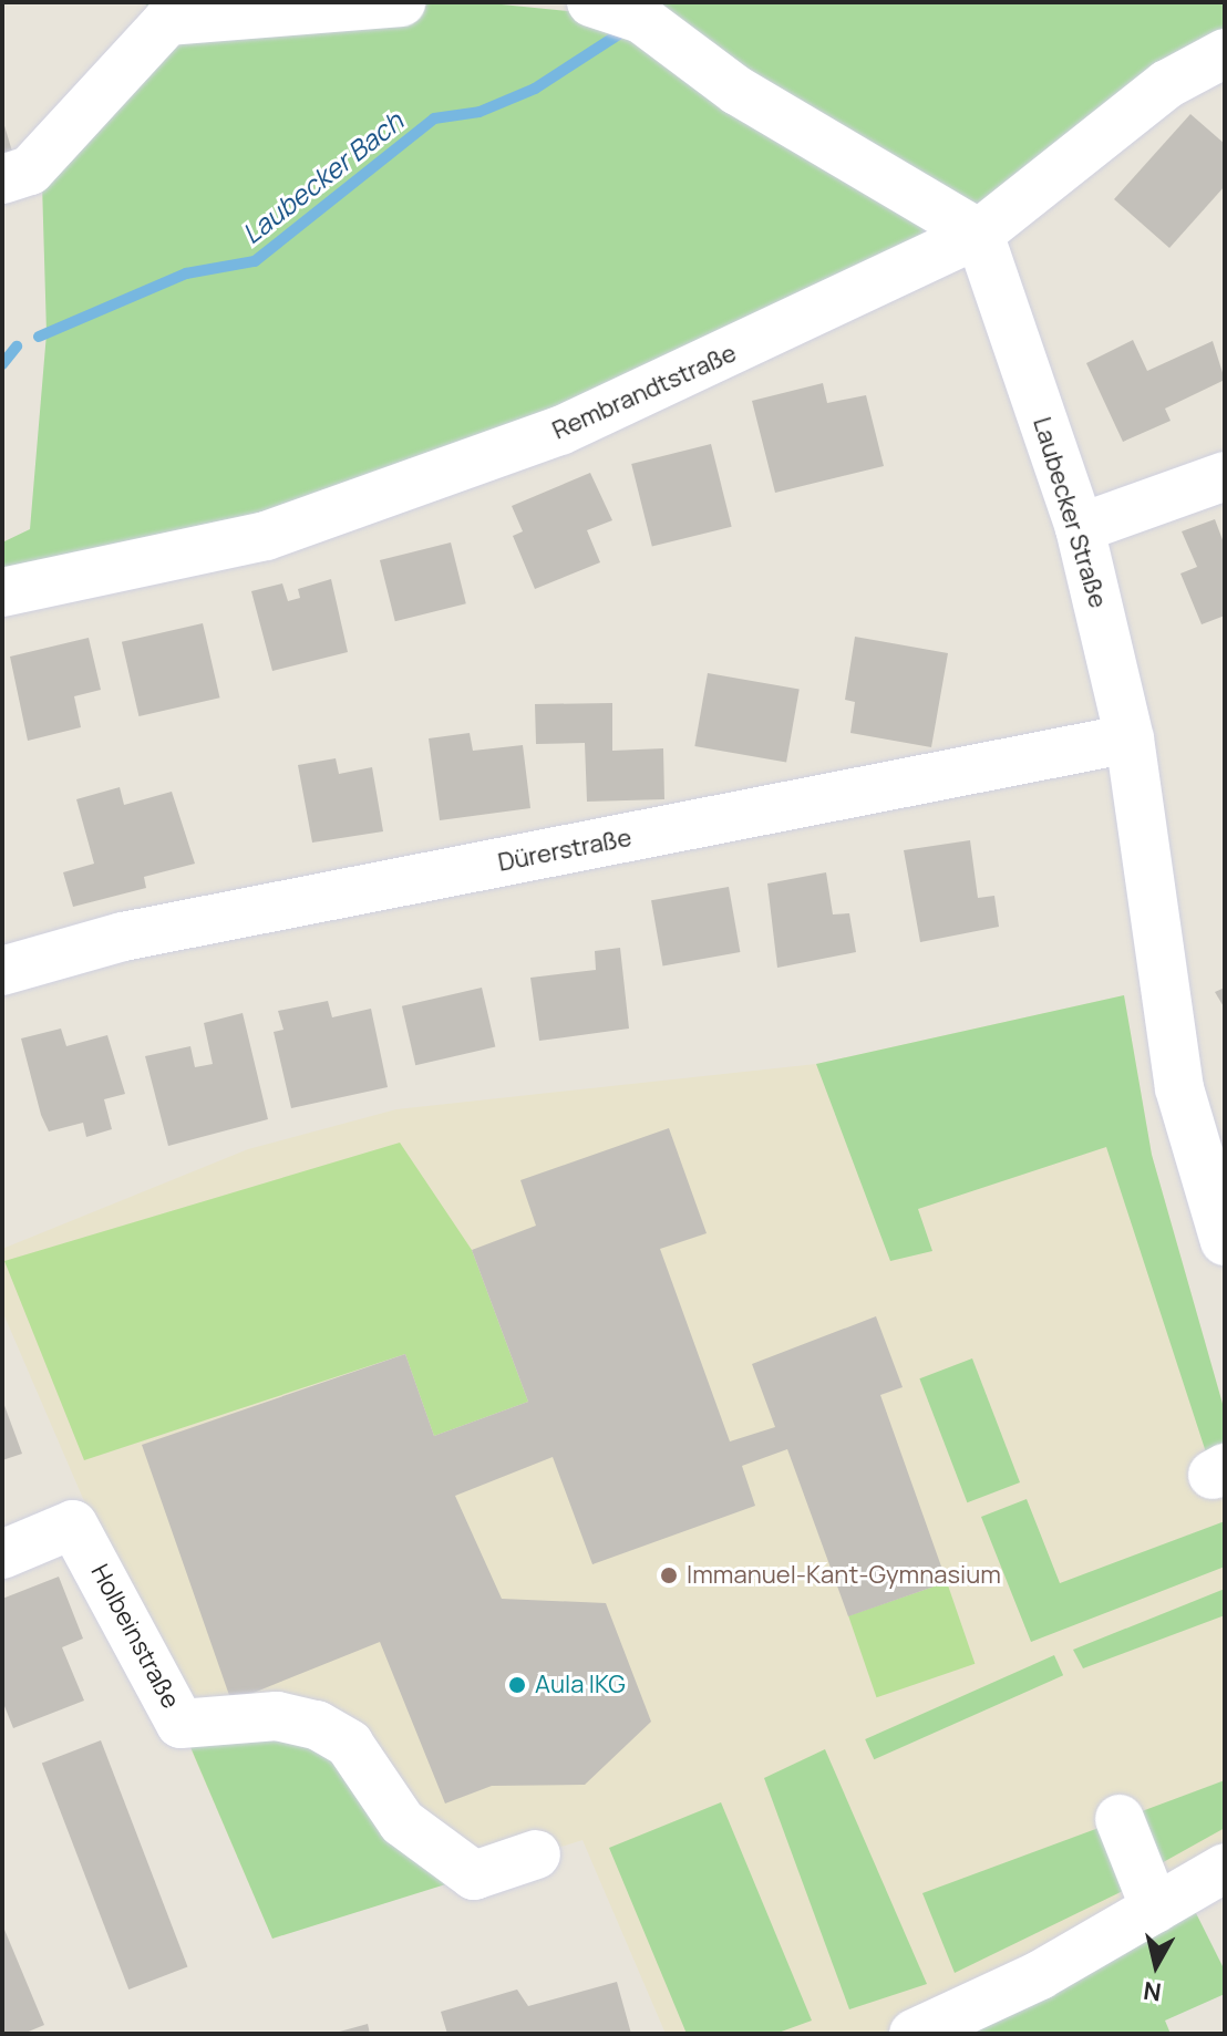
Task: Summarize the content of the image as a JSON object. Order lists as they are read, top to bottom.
{
  "streets": {
    "street": [
      "Rembrandtstraße",
      "Laubecker Straße",
      "Dürerstraße",
      "Holbeinstraße"
    ]
  },
  "crossings": [
    ["Rembrandtstraße", "Laubecker Straße"],
    ["Laubecker Straße", "Dürerstraße"]
  ],
  "water": ["Laubecker Bach"],
  "places": ["Immanuel-Kant-Gymnasium", "Aula IKG"],
  "north": "bottom"
}
